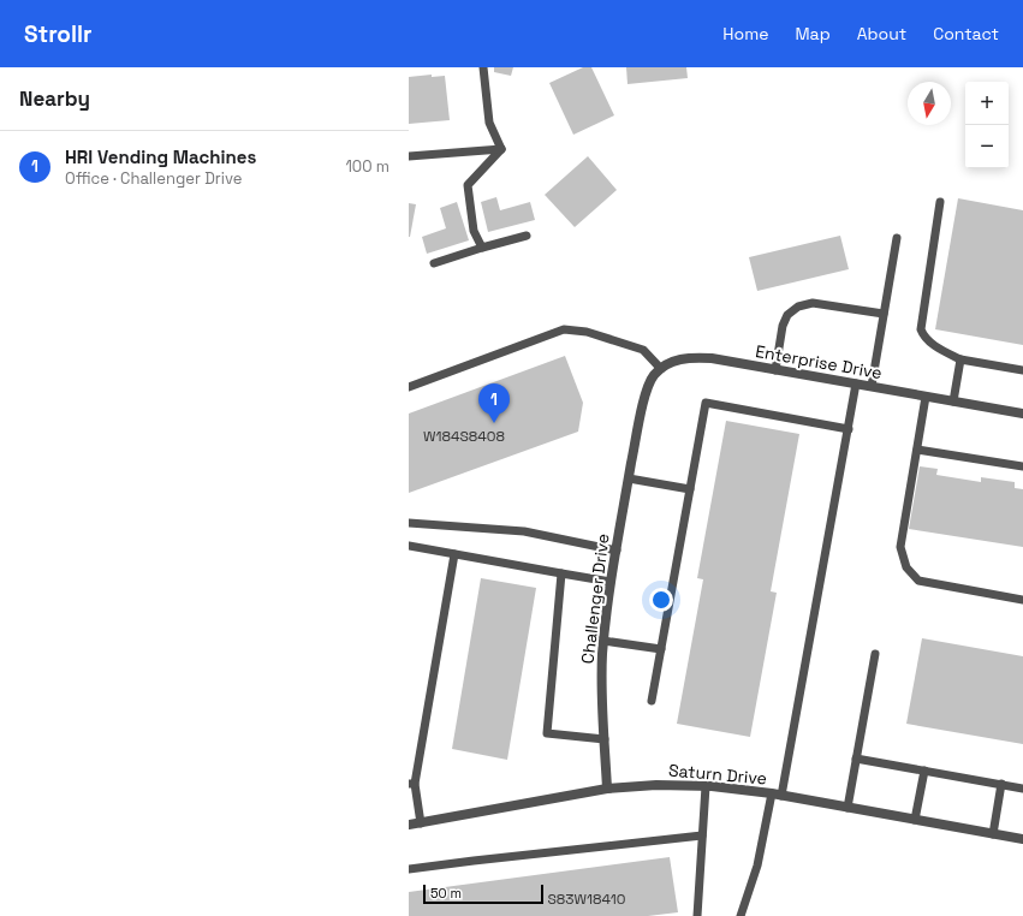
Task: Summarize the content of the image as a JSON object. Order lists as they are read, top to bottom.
{
  "streets": {
    "street": ["Enterprise Drive", "Challenger Drive", "Saturn Drive"]
  },
  "crossings": [
    ["Enterprise Drive", "Challenger Drive"],
    ["Challenger Drive", "Saturn Drive"]
  ],
  "house_numbers": ["W184S8408", "S83W18410"],
  "scale_bar": "50 m",
  "north": "bottom",
  "page": {
    "header": "Strollr",
    "nav": [
      "Home",
      "Map",
      "About",
      "Contact"
    ],
    "heading": "Nearby",
    "map_buttons": ["+", "−"],
    "list": [
      {
        "mark": "1",
        "name": "HRI Vending Machines",
        "note": "Office · Challenger Drive",
        "value": "100 m"
      }
    ],
    "pins": "1",
    "scale": "50 m"
  }
}
